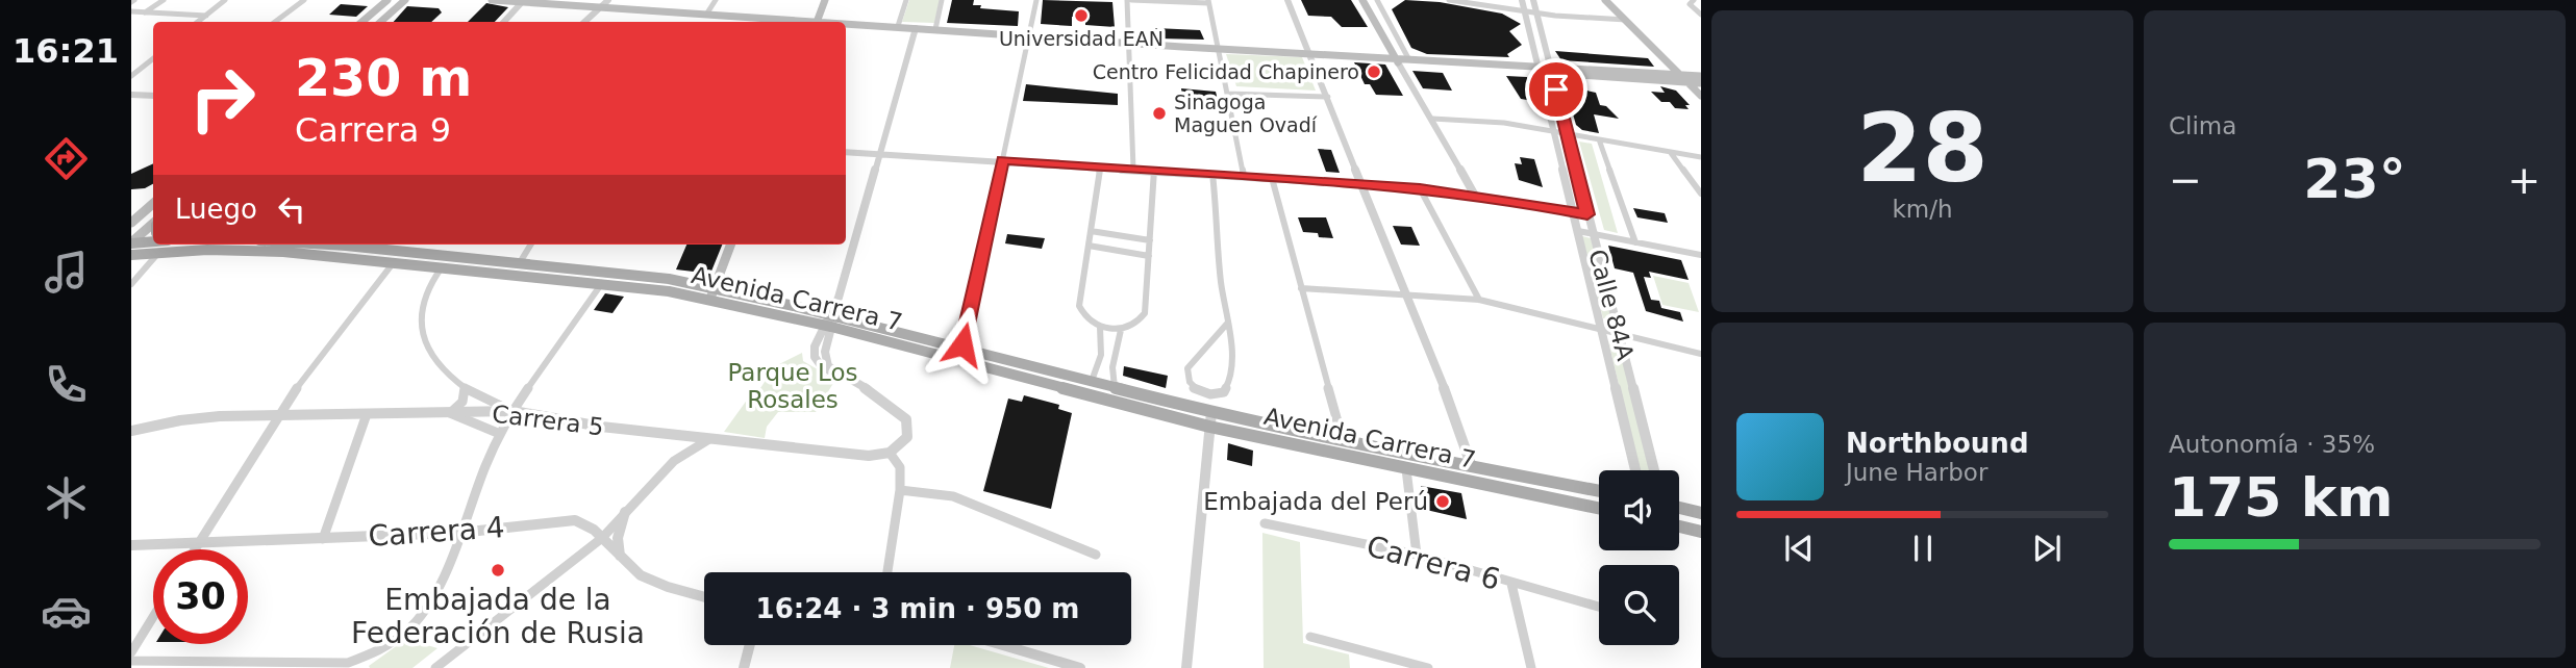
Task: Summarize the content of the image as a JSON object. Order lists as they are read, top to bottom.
{
  "streets": {
    "main road": ["Avenida Carrera 7"],
    "street": [
      "Calle 84A",
      "Carrera 5",
      "Carrera 4",
      "Carrera 6"
    ]
  },
  "parks": ["Parque Los Rosales"],
  "places": [
    "Universidad EAN",
    "Centro Felicidad Chapinero",
    "Sinagoga Maguen Ovadí",
    "Embajada del Perú",
    "Embajada de la Federación de Rusia"
  ],
  "page": {
    "tabs": "16:21",
    "tile": [
      ["28", "km/h"],
      "Clima",
      ["Autonomía · 35%", "175 km"]
    ],
    "turn": ["230 m", "Carrera 9"],
    "heat": ["−", "23°", "+"],
    "then": "Luego",
    "song": ["Northbound", "June Harbor"],
    "limit": "30",
    "trip": "16:24 · 3 min · 950 m"
  }
}
